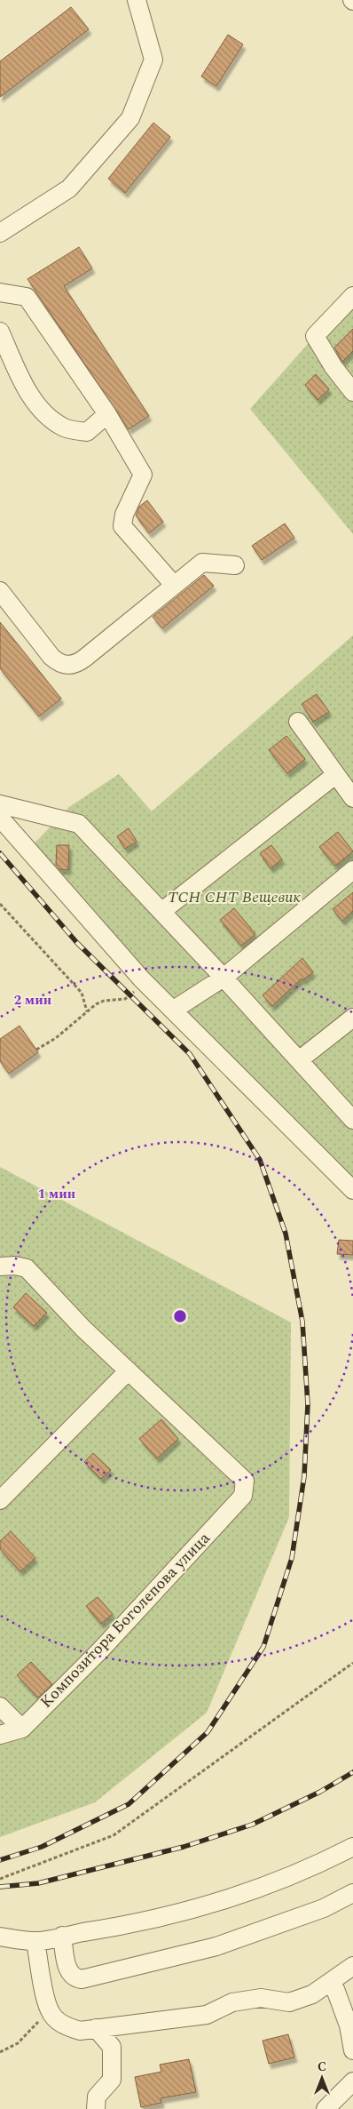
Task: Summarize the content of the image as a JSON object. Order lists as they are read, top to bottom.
{
  "streets": {
    "street": ["Композитора Боголепова улица"]
  },
  "parks": ["ТСН СНТ Вещевик"],
  "north": "top",
  "rings": ["2 мин", "1 мин"]
}
